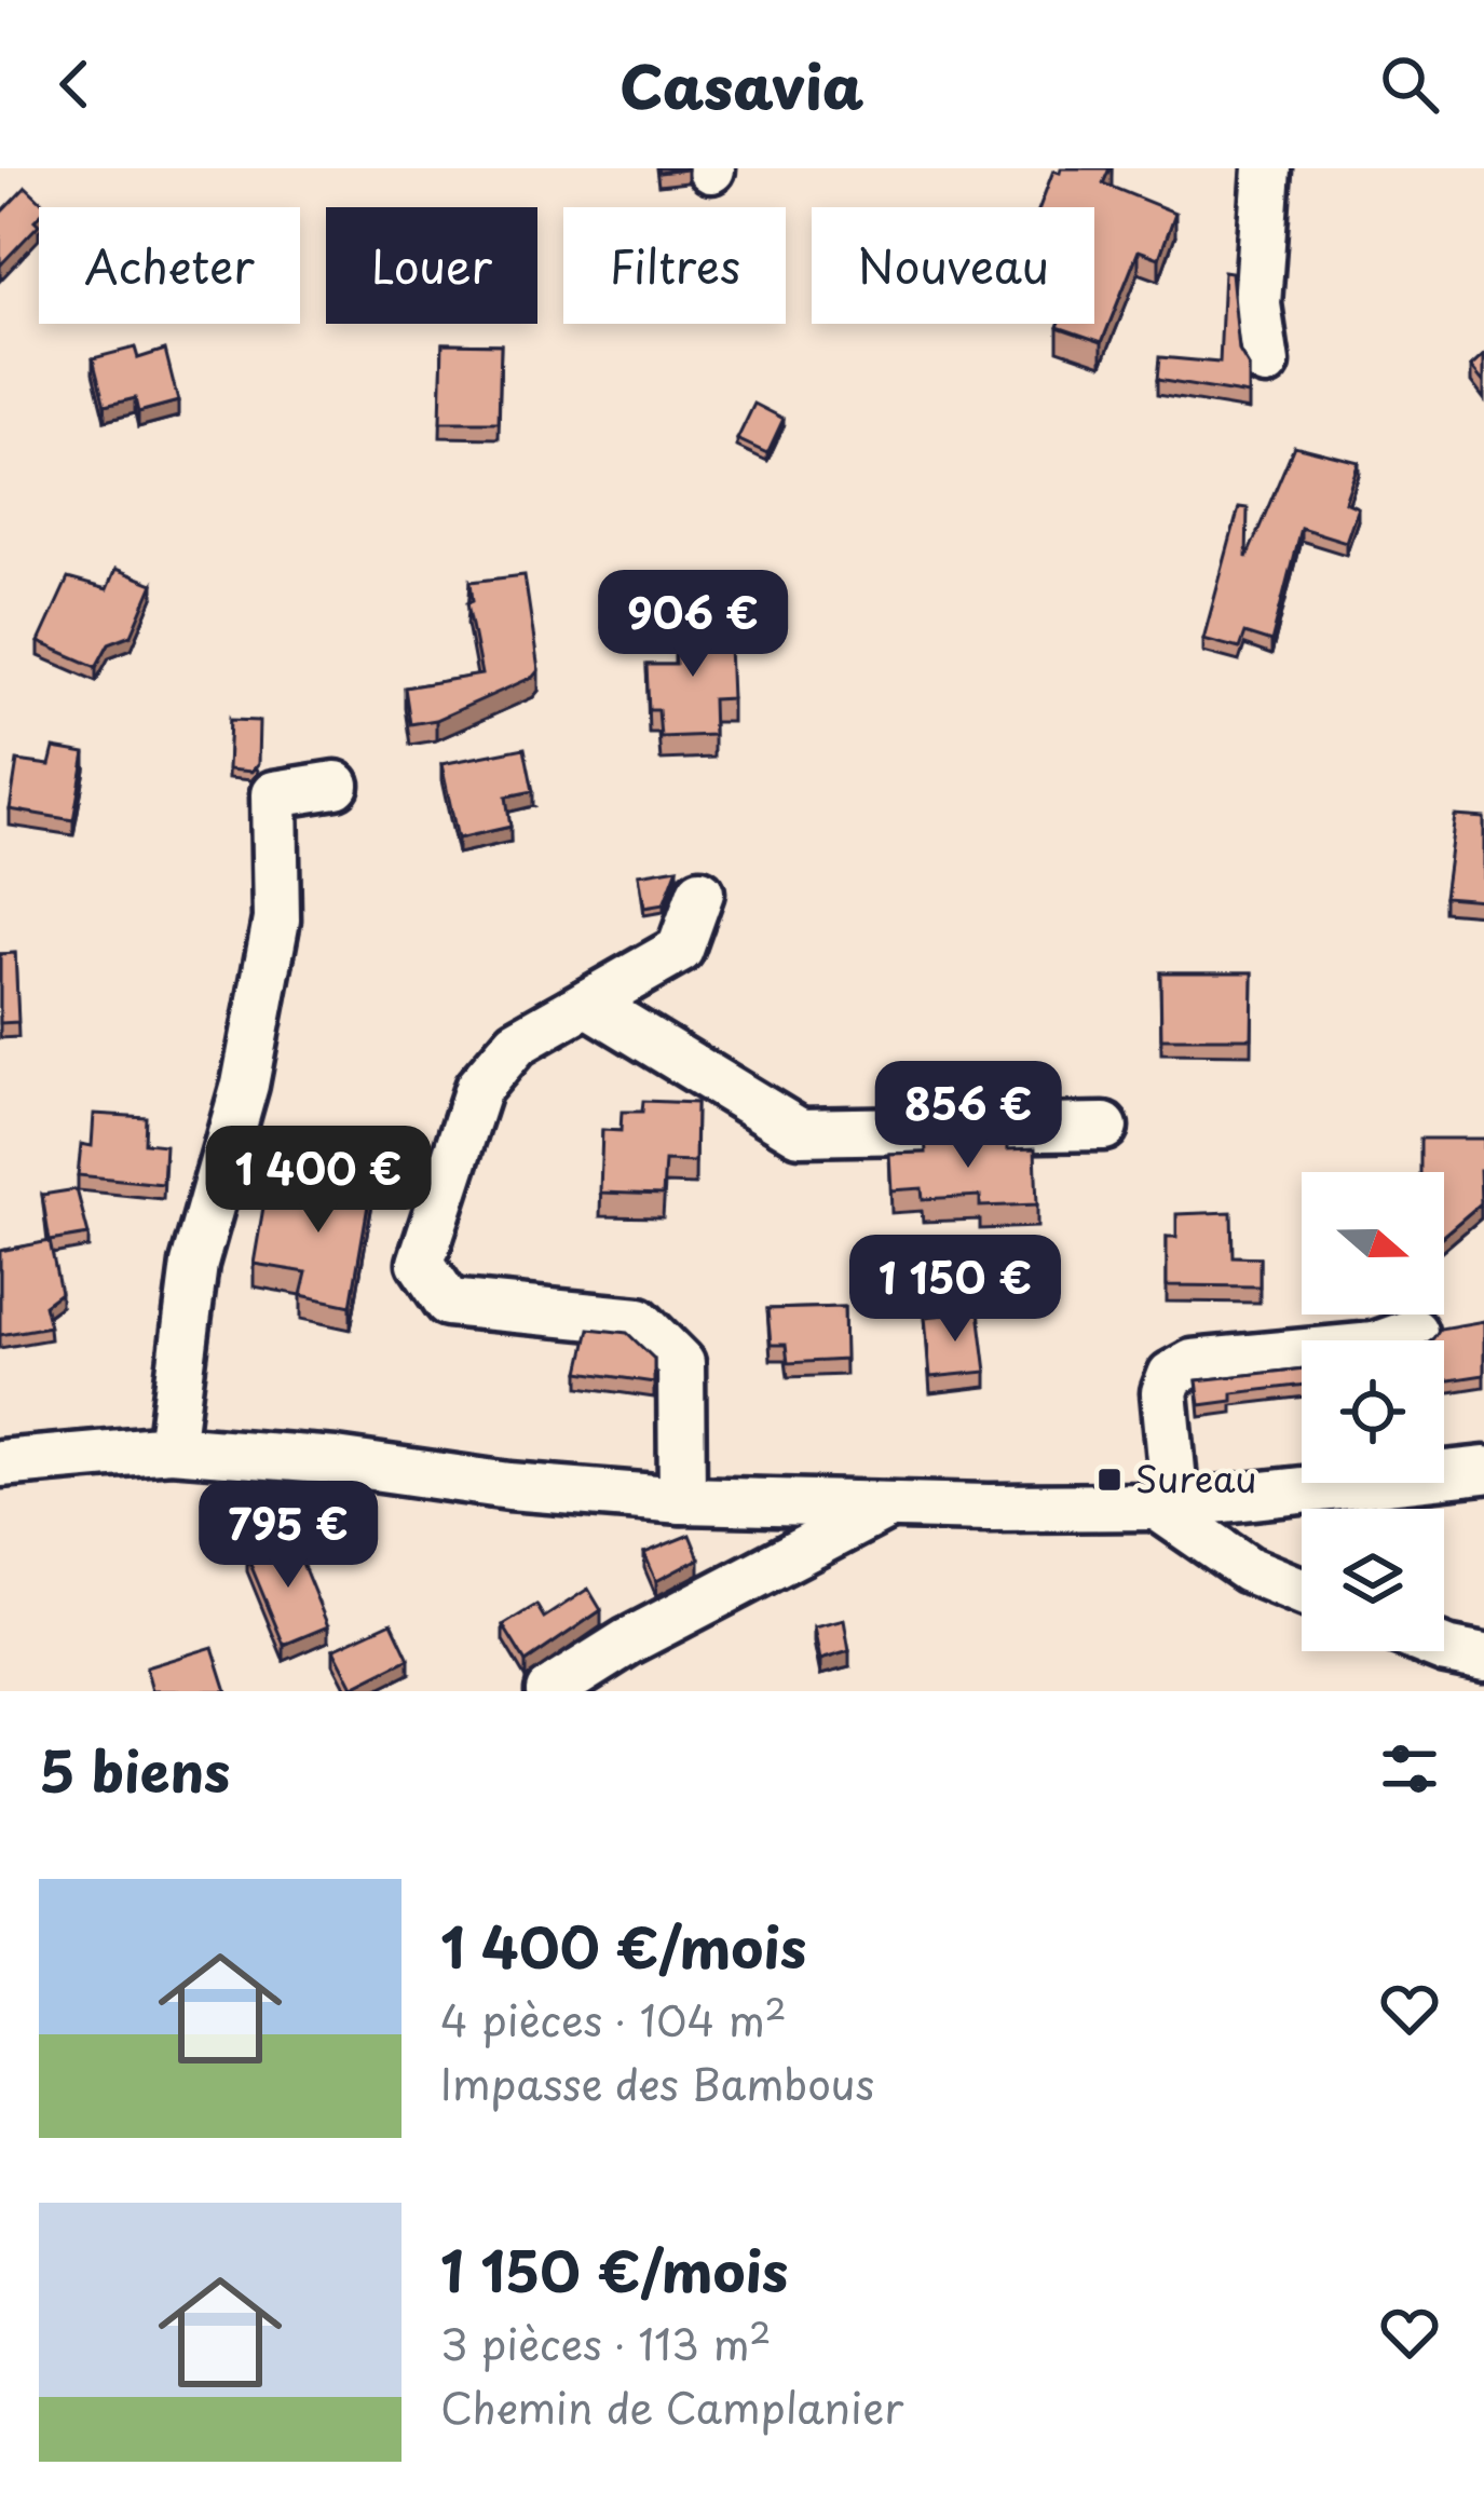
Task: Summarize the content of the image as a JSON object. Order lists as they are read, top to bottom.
{
  "places": {
    "transit": ["Sureau"]
  },
  "north": "right",
  "page": {
    "header": "Casavia",
    "chip": [
      "Acheter",
      "Louer",
      "Filtres",
      "Nouveau"
    ],
    "price": [
      "906 €",
      "856 €",
      "1 400 €",
      "1 150 €",
      "795 €"
    ],
    "heading": "5 biens",
    "list": [
      {
        "name": "1 400 €/mois",
        "note": "4 pièces · 104 m² · Impasse des Bambous"
      },
      {
        "name": "1 150 €/mois",
        "note": "3 pièces · 113 m² · Chemin de Camplanier"
      }
    ]
  }
}
